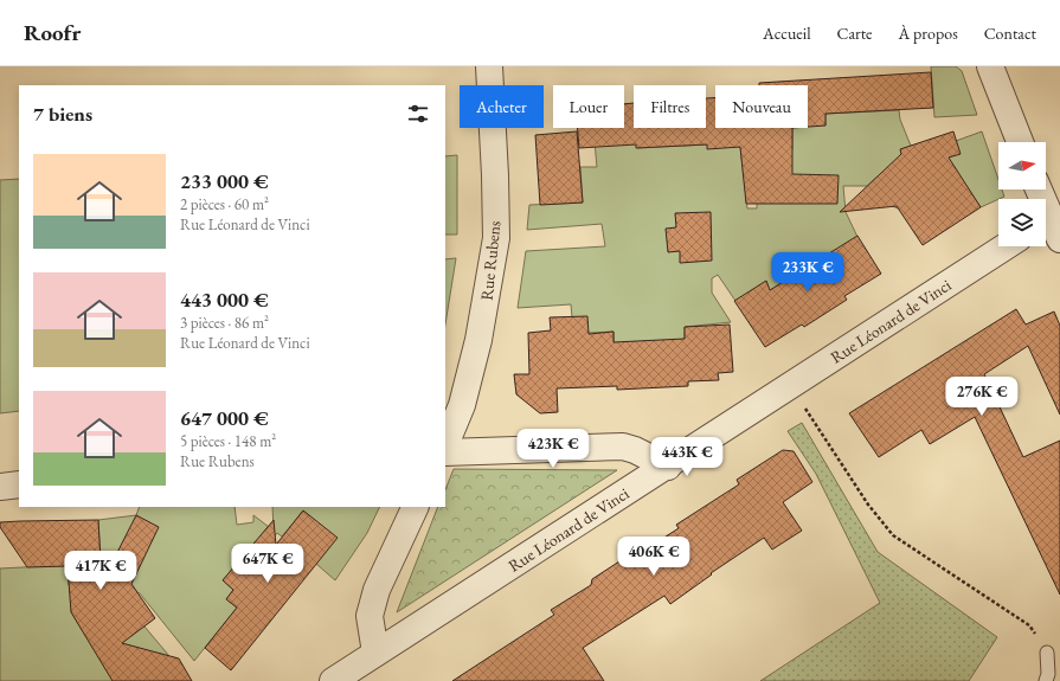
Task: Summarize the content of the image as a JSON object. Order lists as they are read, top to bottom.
{
  "streets": {
    "street": ["Rue Rubens", "Rue Léonard de Vinci"]
  },
  "north": "right",
  "page": {
    "header": "Roofr",
    "nav": [
      "Accueil",
      "Carte",
      "À propos",
      "Contact"
    ],
    "chip": [
      "Acheter",
      "Louer",
      "Filtres",
      "Nouveau"
    ],
    "heading": "7 biens",
    "list": [
      {
        "name": "233 000 €",
        "note": "2 pièces · 60 m² · Rue Léonard de Vinci"
      },
      {
        "name": "443 000 €",
        "note": "3 pièces · 86 m² · Rue Léonard de Vinci"
      },
      {
        "name": "647 000 €",
        "note": "5 pièces · 148 m² · Rue Rubens"
      }
    ],
    "price": [
      "233K €",
      "276K €",
      "423K €",
      "443K €",
      "406K €",
      "647K €",
      "417K €"
    ]
  }
}
